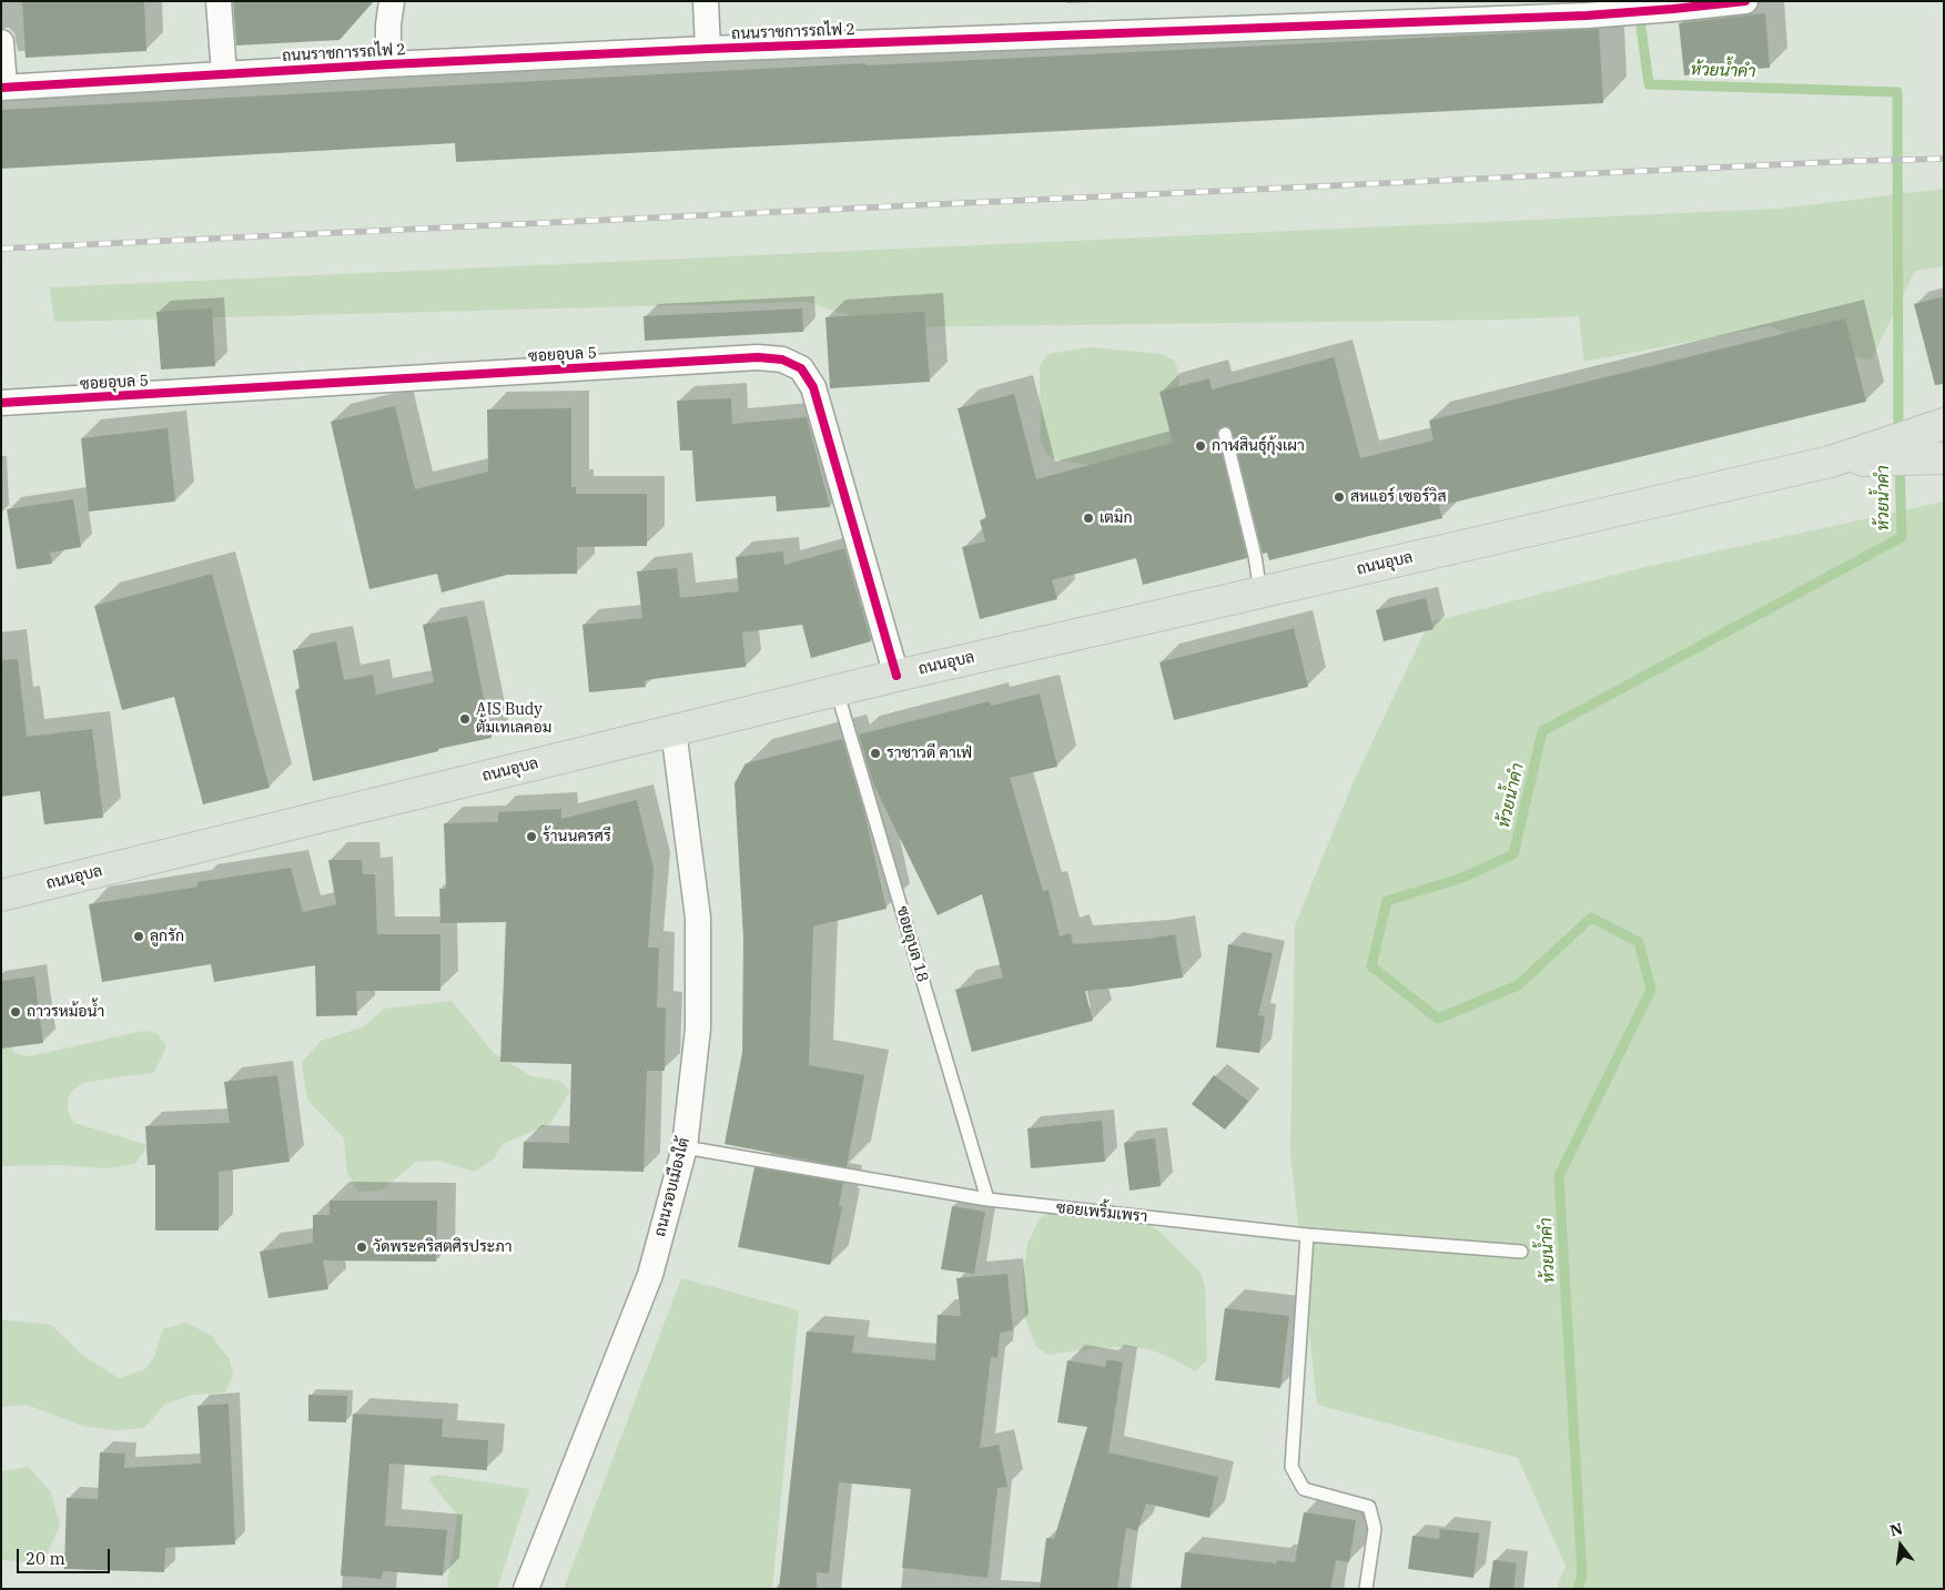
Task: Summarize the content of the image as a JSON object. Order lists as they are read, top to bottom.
{
  "streets": {
    "main road": ["ถนนอุบล"],
    "street": ["ถนนราชการรถไฟ 2", "ซอยอุบล 5", "ถนนรอบเมืองใต้"],
    "lane": ["ซอยอุบล 18", "ซอยเพริ้มเพรา"]
  },
  "crossings": [
    ["ซอยอุบล 5", "ถนนอุบล"],
    ["ถนนอุบล", "ซอยอุบล 18"],
    ["ถนนอุบล", "ถนนรอบเมืองใต้"],
    ["ซอยอุบล 18", "ซอยเพริ้มเพรา"],
    ["ถนนรอบเมืองใต้", "ซอยเพริ้มเพรา"]
  ],
  "water": ["ห้วยน้ำคำ"],
  "places": [
    "กาฬสินธุ์กุ้งเผา",
    "สหแอร์ เซอร์วิส",
    "เตมิก",
    "AIS Budy ตั้มเทเลคอม",
    "ราชาวดี คาเฟ่",
    "ร้านนครศรี",
    "ลูกรัก",
    "ถาวรหม้อน้ำ",
    "วัดพระคริสตศิรประภา"
  ],
  "scale_bar": "20 m",
  "north": "top"
}
